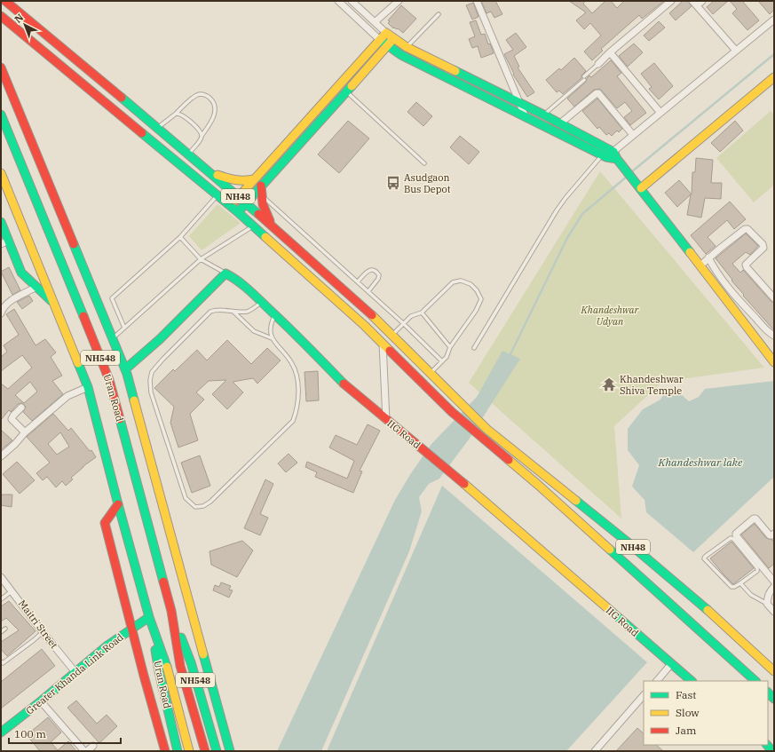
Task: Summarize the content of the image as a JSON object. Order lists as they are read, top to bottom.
{
  "streets": {
    "main road": [
      "NH48",
      "NH548",
      "Uran Road",
      "IIG Road",
      "Greater Khanda Link Road"
    ],
    "street": ["Maitri Street"]
  },
  "crossings": [
    ["Uran Road", "Greater Khanda Link Road"],
    ["Maitri Street", "Greater Khanda Link Road"]
  ],
  "water": ["Khandeshwar lake"],
  "parks": ["Khandeshwar Udyan"],
  "places": {
    "bus stop": ["Asudgaon Bus Depot"],
    "temple": ["Khandeshwar Shiva Temple"]
  },
  "legend": ["Fast", "Slow", "Jam"],
  "scale_bar": "100 m",
  "north": "top left"
}
